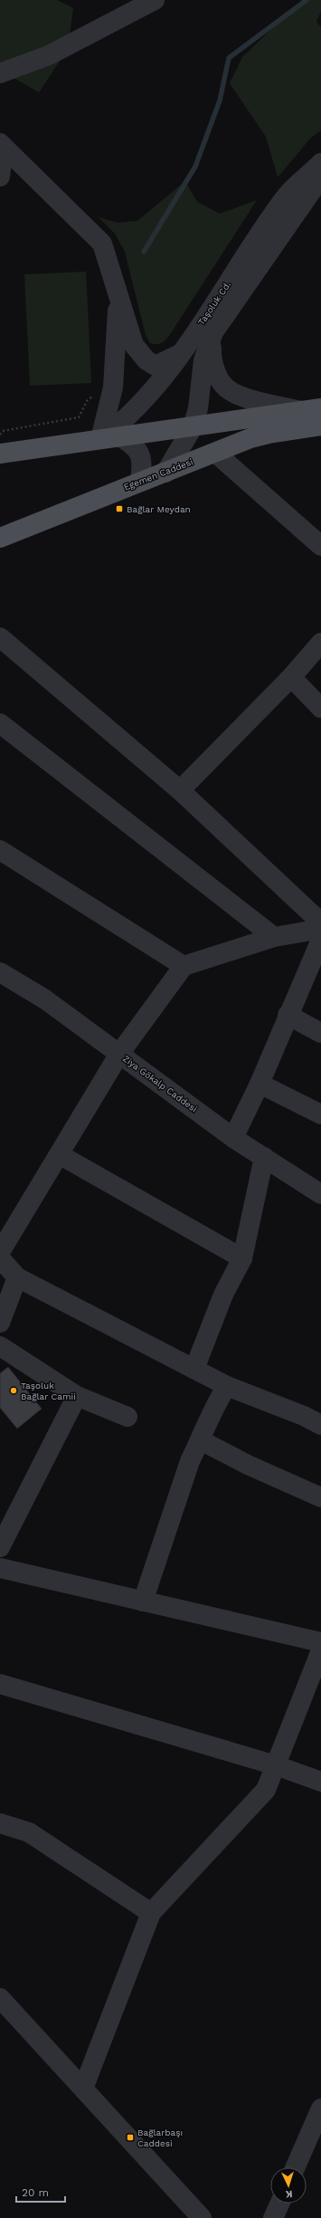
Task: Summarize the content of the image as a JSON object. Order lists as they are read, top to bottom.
{
  "streets": {
    "main road": ["Egemen Caddesi"],
    "street": ["Taşoluk Cd.", "Ziya Gökalp Caddesi"]
  },
  "crossings": [
    ["Taşoluk Cd.", "Egemen Caddesi"]
  ],
  "places": {
    "transit": ["Bağlar Meydan", "Bağlarbaşı Caddesi"],
    "other": ["Taşoluk Bağlar Camii"]
  },
  "scale_bar": "20 m",
  "north": "bottom"
}
